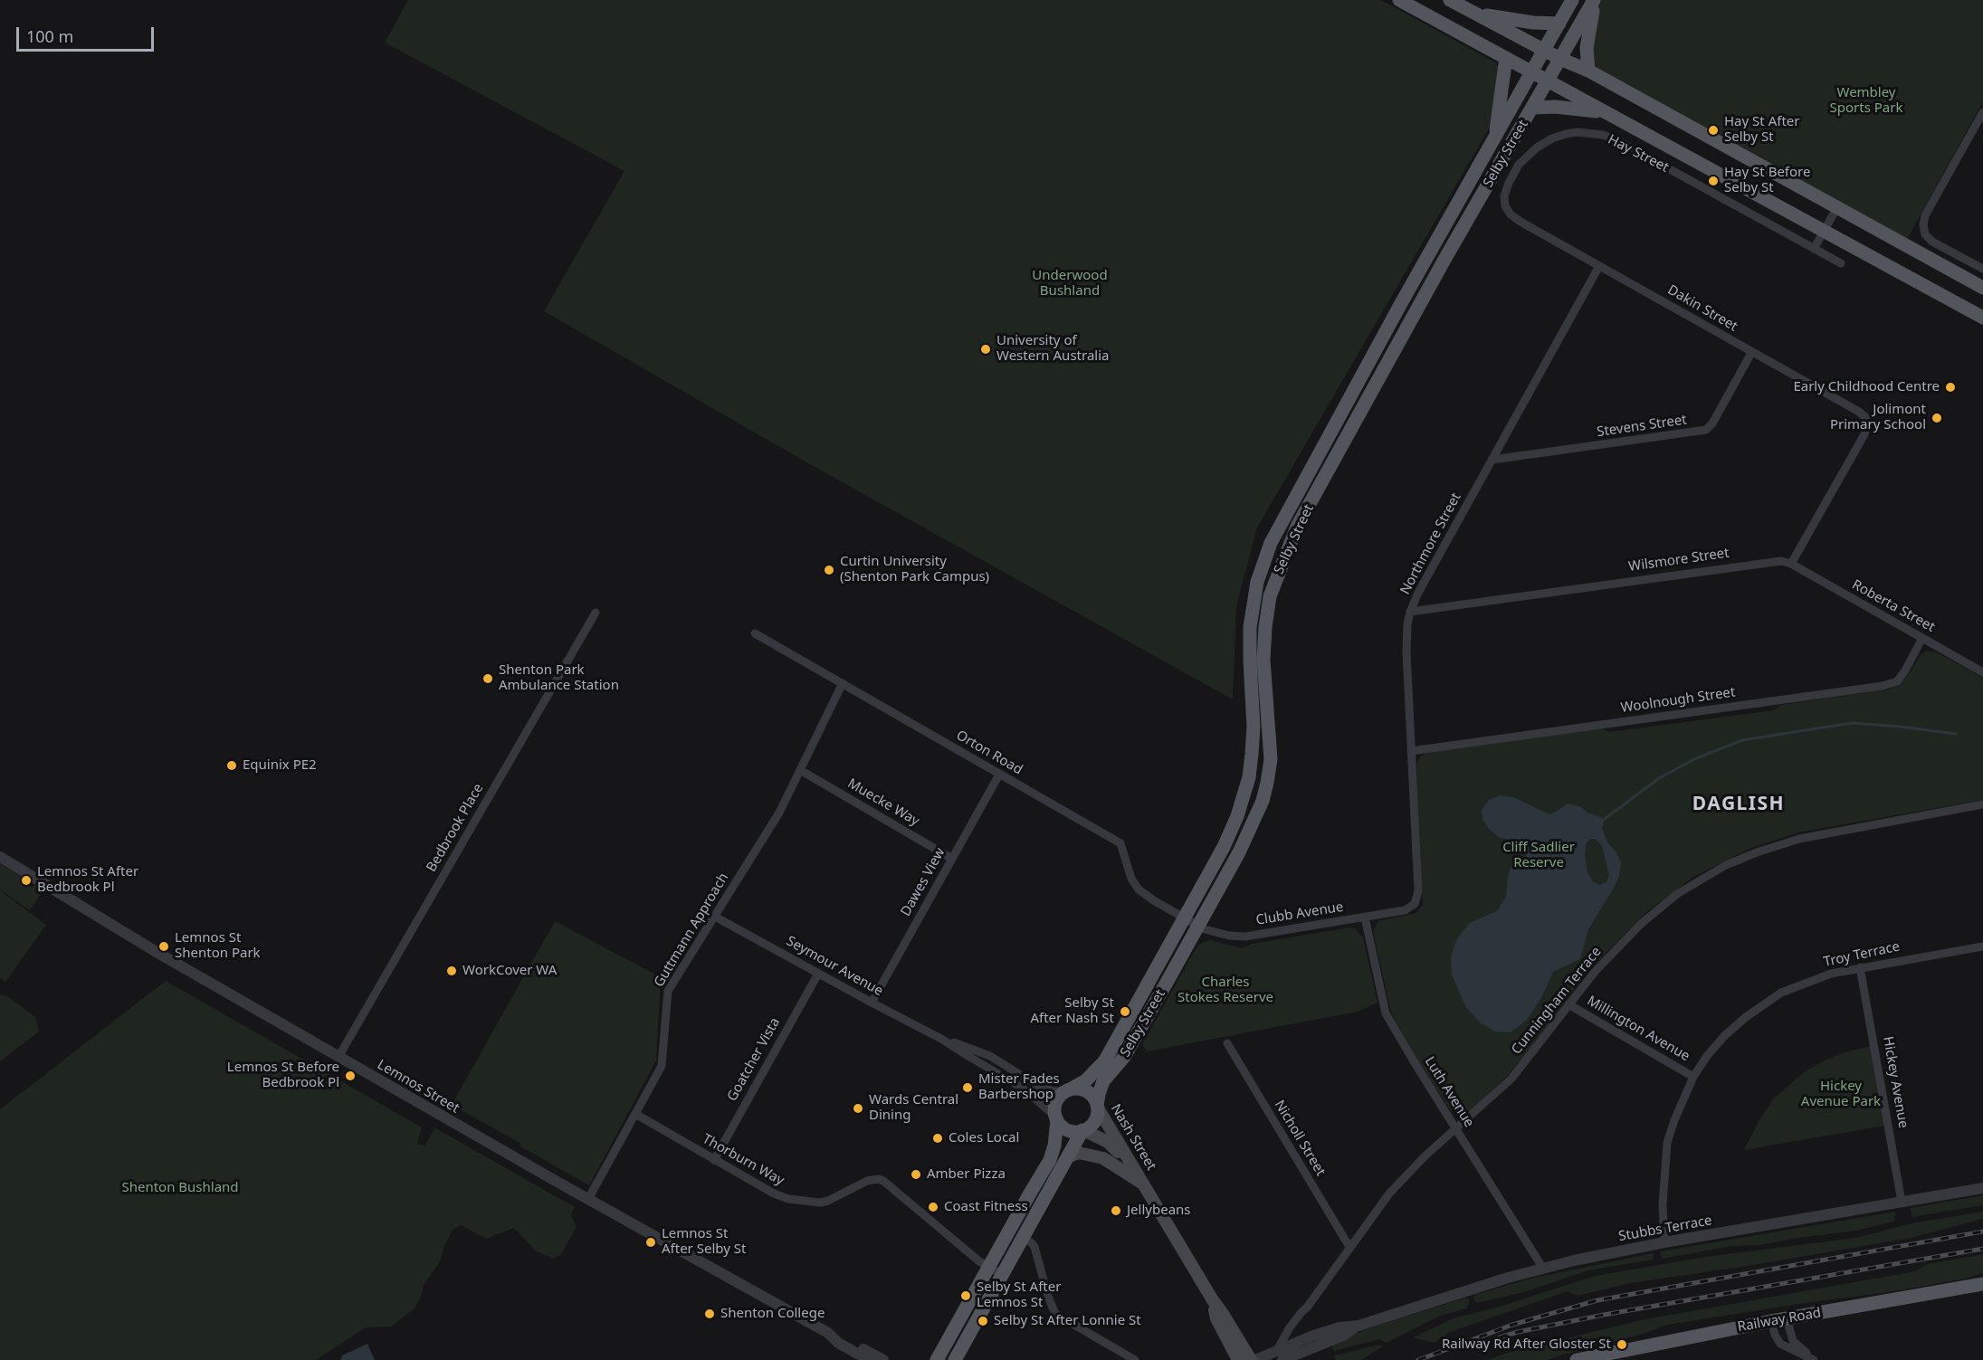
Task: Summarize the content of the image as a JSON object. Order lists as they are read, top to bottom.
{
  "streets": {
    "main road": [
      "Selby Street",
      "Hay Street",
      "Nash Street",
      "Railway Road"
    ],
    "street": [
      "Dakin Street",
      "Stevens Street",
      "Northmore Street",
      "Wilsmore Street",
      "Roberta Street",
      "Woolnough Street",
      "Orton Road",
      "Muecke Way",
      "Bedbrook Place",
      "Dawes View",
      "Clubb Avenue",
      "Guttmann Approach",
      "Troy Terrace",
      "Seymour Avenue",
      "Cunningham Terrace",
      "Millington Avenue",
      "Goatcher Vista",
      "Hickey Avenue",
      "Lemnos Street",
      "Luth Avenue",
      "Nicholl Street",
      "Thorburn Way",
      "Stubbs Terrace"
    ]
  },
  "crossings": [
    ["Selby Street", "Hay Street"],
    ["Selby Street", "Orton Road"],
    ["Selby Street", "Clubb Avenue"],
    ["Selby Street", "Seymour Avenue"],
    ["Selby Street", "Nash Street"],
    ["Hay Street", "Dakin Street"],
    ["Dakin Street", "Stevens Street"],
    ["Dakin Street", "Northmore Street"],
    ["Dakin Street", "Wilsmore Street"],
    ["Dakin Street", "Roberta Street"],
    ["Stevens Street", "Northmore Street"],
    ["Northmore Street", "Wilsmore Street"],
    ["Northmore Street", "Woolnough Street"],
    ["Northmore Street", "Clubb Avenue"],
    ["Wilsmore Street", "Roberta Street"],
    ["Roberta Street", "Woolnough Street"],
    ["Orton Road", "Dawes View"],
    ["Orton Road", "Clubb Avenue"],
    ["Orton Road", "Guttmann Approach"],
    ["Muecke Way", "Dawes View"],
    ["Muecke Way", "Guttmann Approach"],
    ["Bedbrook Place", "Lemnos Street"],
    ["Dawes View", "Seymour Avenue"],
    ["Clubb Avenue", "Luth Avenue"],
    ["Guttmann Approach", "Seymour Avenue"],
    ["Guttmann Approach", "Lemnos Street"],
    ["Guttmann Approach", "Thorburn Way"],
    ["Troy Terrace", "Millington Avenue"],
    ["Troy Terrace", "Hickey Avenue"],
    ["Troy Terrace", "Stubbs Terrace"],
    ["Seymour Avenue", "Goatcher Vista"],
    ["Seymour Avenue", "Nash Street"],
    ["Cunningham Terrace", "Millington Avenue"],
    ["Cunningham Terrace", "Luth Avenue"],
    ["Cunningham Terrace", "Nicholl Street"],
    ["Cunningham Terrace", "Stubbs Terrace"],
    ["Goatcher Vista", "Thorburn Way"],
    ["Hickey Avenue", "Stubbs Terrace"],
    ["Luth Avenue", "Stubbs Terrace"]
  ],
  "districts": ["DAGLISH"],
  "parks": [
    "Wembley Sports Park",
    "Underwood Bushland",
    "Cliff Sadlier Reserve",
    "Charles Stokes Reserve",
    "Hickey Avenue Park",
    "Shenton Bushland"
  ],
  "places": [
    "Hay St After Selby St",
    "Hay St Before Selby St",
    "University of Western Australia",
    "Early Childhood Centre",
    "Jolimont Primary School",
    "Curtin University (Shenton Park Campus)",
    "Shenton Park Ambulance Station",
    "Equinix PE2",
    "Lemnos St After Bedbrook Pl",
    "Lemnos St Shenton Park",
    "WorkCover WA",
    "Selby St After Nash St",
    "Lemnos St Before Bedbrook Pl",
    "Mister Fades Barbershop",
    "Wards Central Dining",
    "Coles Local",
    "Amber Pizza",
    "Coast Fitness",
    "Jellybeans",
    "Lemnos St After Selby St",
    "Selby St After Lemnos St",
    "Shenton College",
    "Selby St After Lonnie St",
    "Railway Rd After Gloster St"
  ],
  "scale_bar": "100 m"
}
